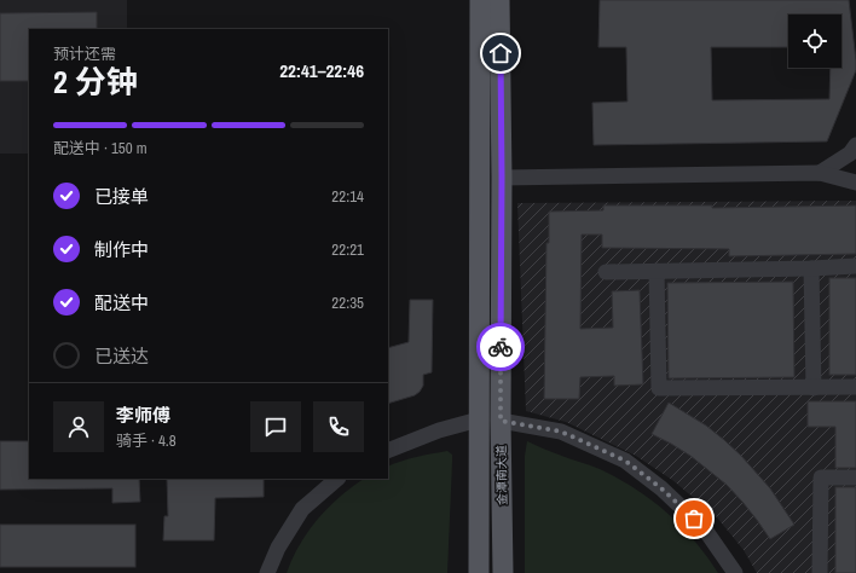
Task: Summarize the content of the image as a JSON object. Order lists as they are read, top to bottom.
{
  "streets": {
    "main road": ["金潭南大道"]
  },
  "page": {
    "heading": ["2 分钟", "预计还需", "22:41–22:46"],
    "panel": ["李师傅", "骑手 · 4.8"],
    "bar": "配送中 · 150 m",
    "list": [
      ["已接单", "22:14"],
      ["制作中", "22:21"],
      ["配送中", "22:35"],
      "已送达"
    ]
  }
}
